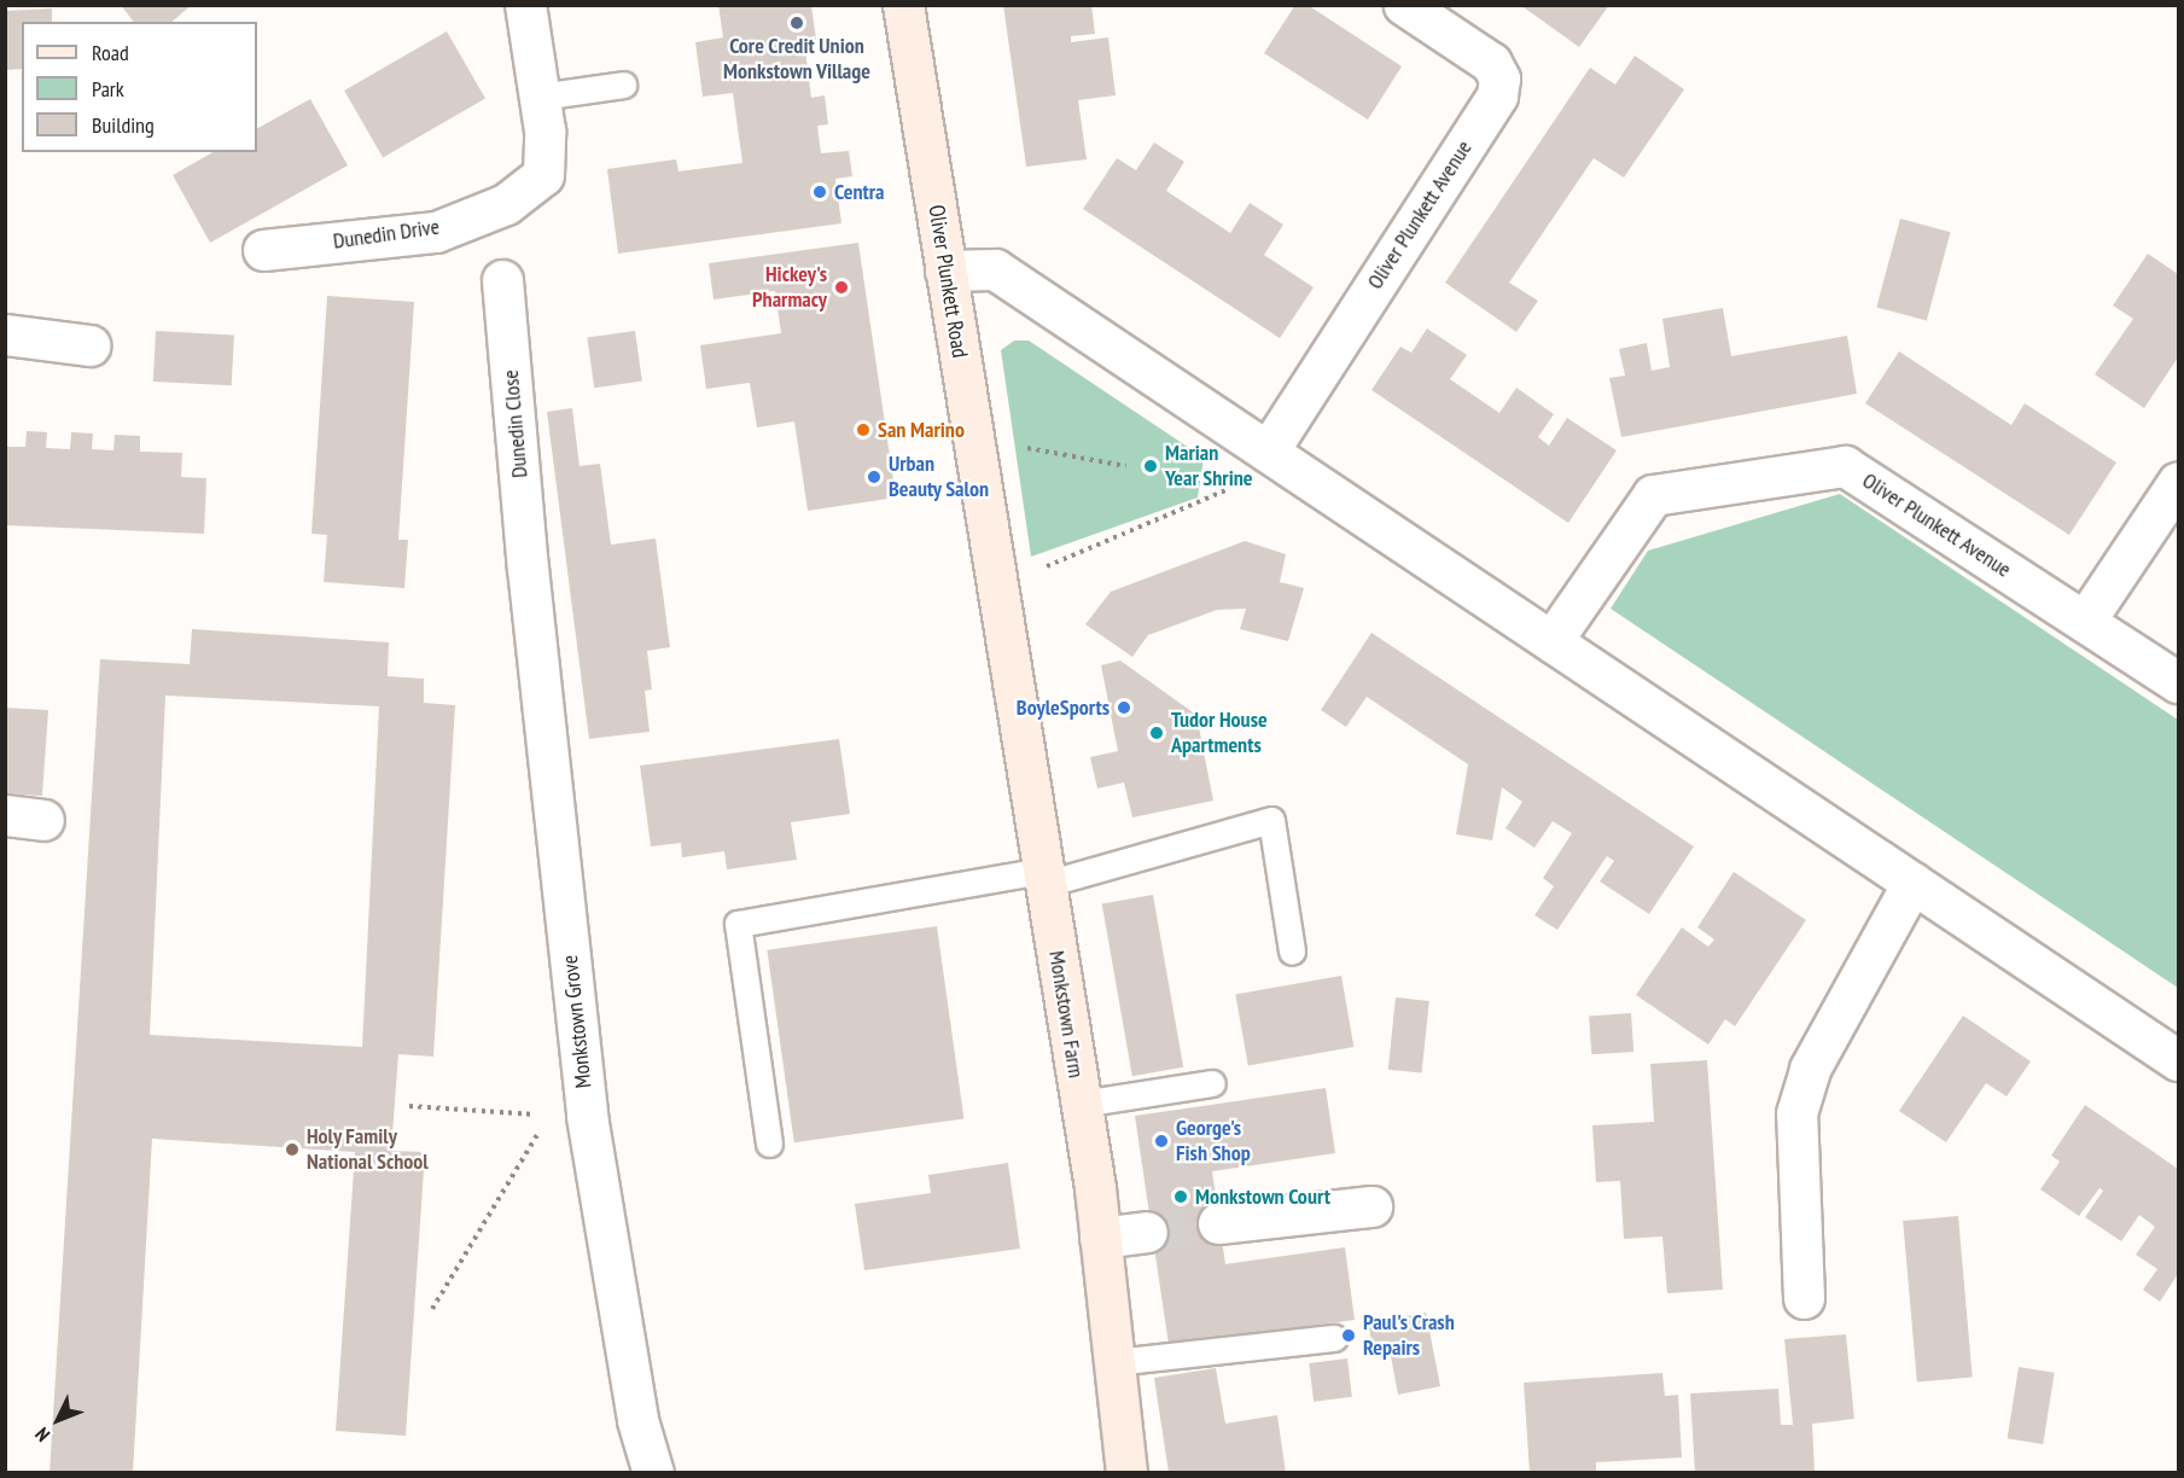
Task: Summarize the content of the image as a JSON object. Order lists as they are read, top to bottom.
{
  "streets": {
    "street": [
      "Oliver Plunkett Avenue",
      "Dunedin Drive",
      "Oliver Plunkett Road",
      "Dunedin Close",
      "Monkstown Farm",
      "Monkstown Grove"
    ]
  },
  "crossings": [
    ["Oliver Plunkett Road", "Monkstown Farm"],
    ["Dunedin Close", "Monkstown Grove"]
  ],
  "places": [
    "Core Credit Union Monkstown Village",
    "Centra",
    "Hickey's Pharmacy",
    "San Marino",
    "Marian Year Shrine",
    "Urban Beauty Salon",
    "BoyleSports",
    "Tudor House Apartments",
    "George's Fish Shop",
    "Holy Family National School",
    "Monkstown Court",
    "Paul's Crash Repairs"
  ],
  "legend": ["Road", "Park", "Building"],
  "north": "bottom left"
}
